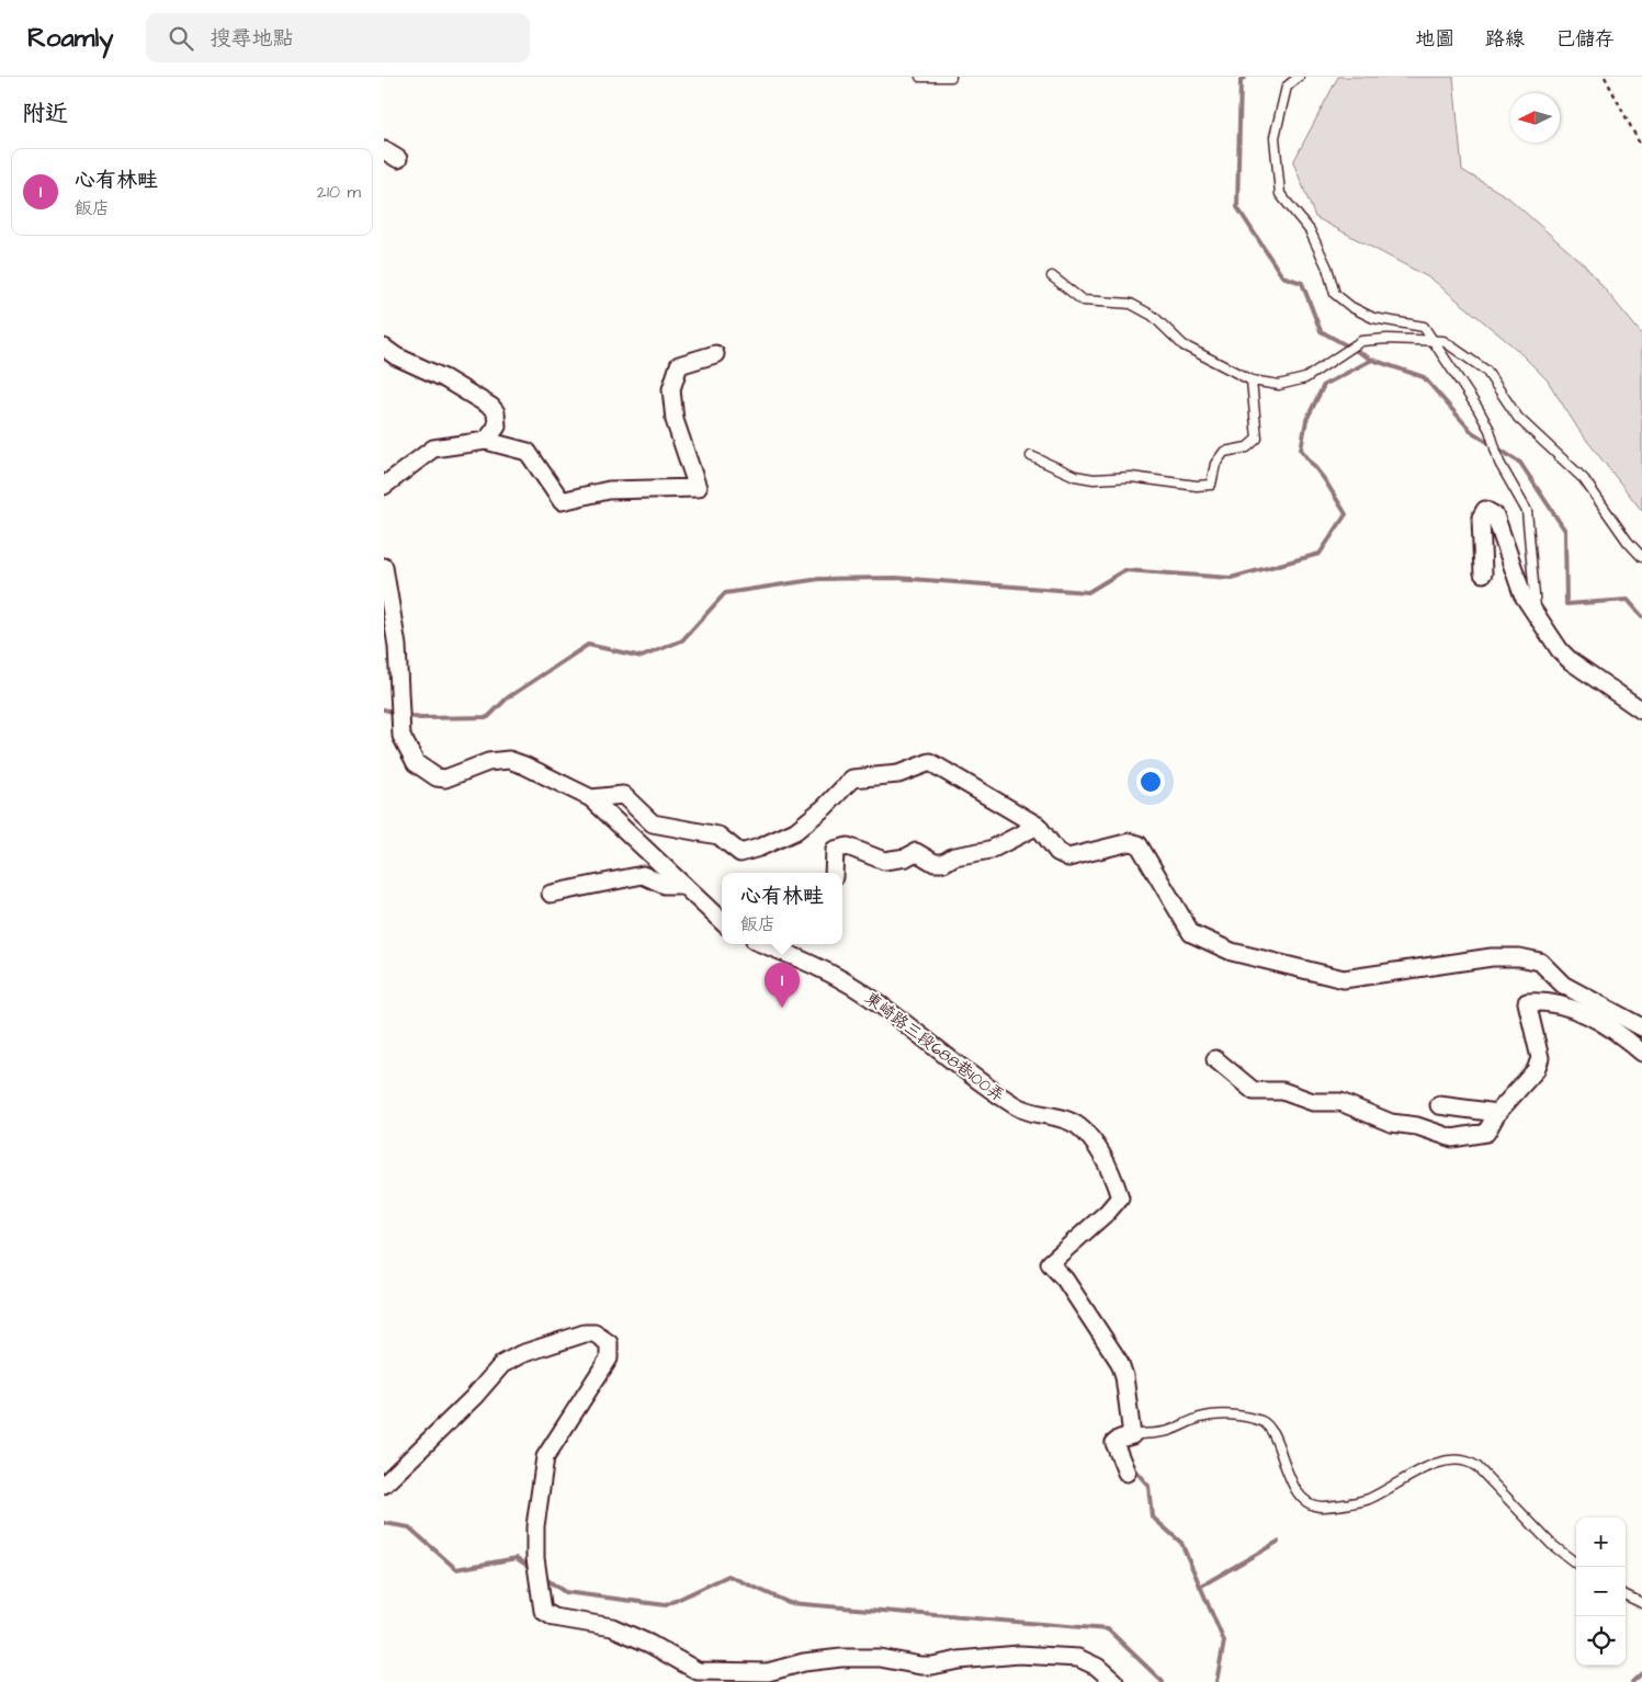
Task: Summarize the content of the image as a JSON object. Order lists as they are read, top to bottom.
{
  "streets": {
    "street": ["東崎路三段688巷100弄"]
  },
  "north": "left",
  "page": {
    "header": "Roamly",
    "search": "搜尋地點",
    "nav": ["地圖", "路線", "已儲存"],
    "heading": "附近",
    "list": [
      {
        "mark": "1",
        "name": "心有林畦",
        "note": "飯店",
        "value": "210 m"
      }
    ],
    "popup": ["心有林畦", "飯店"],
    "pins": "1",
    "map_buttons": ["+", "−"]
  }
}
